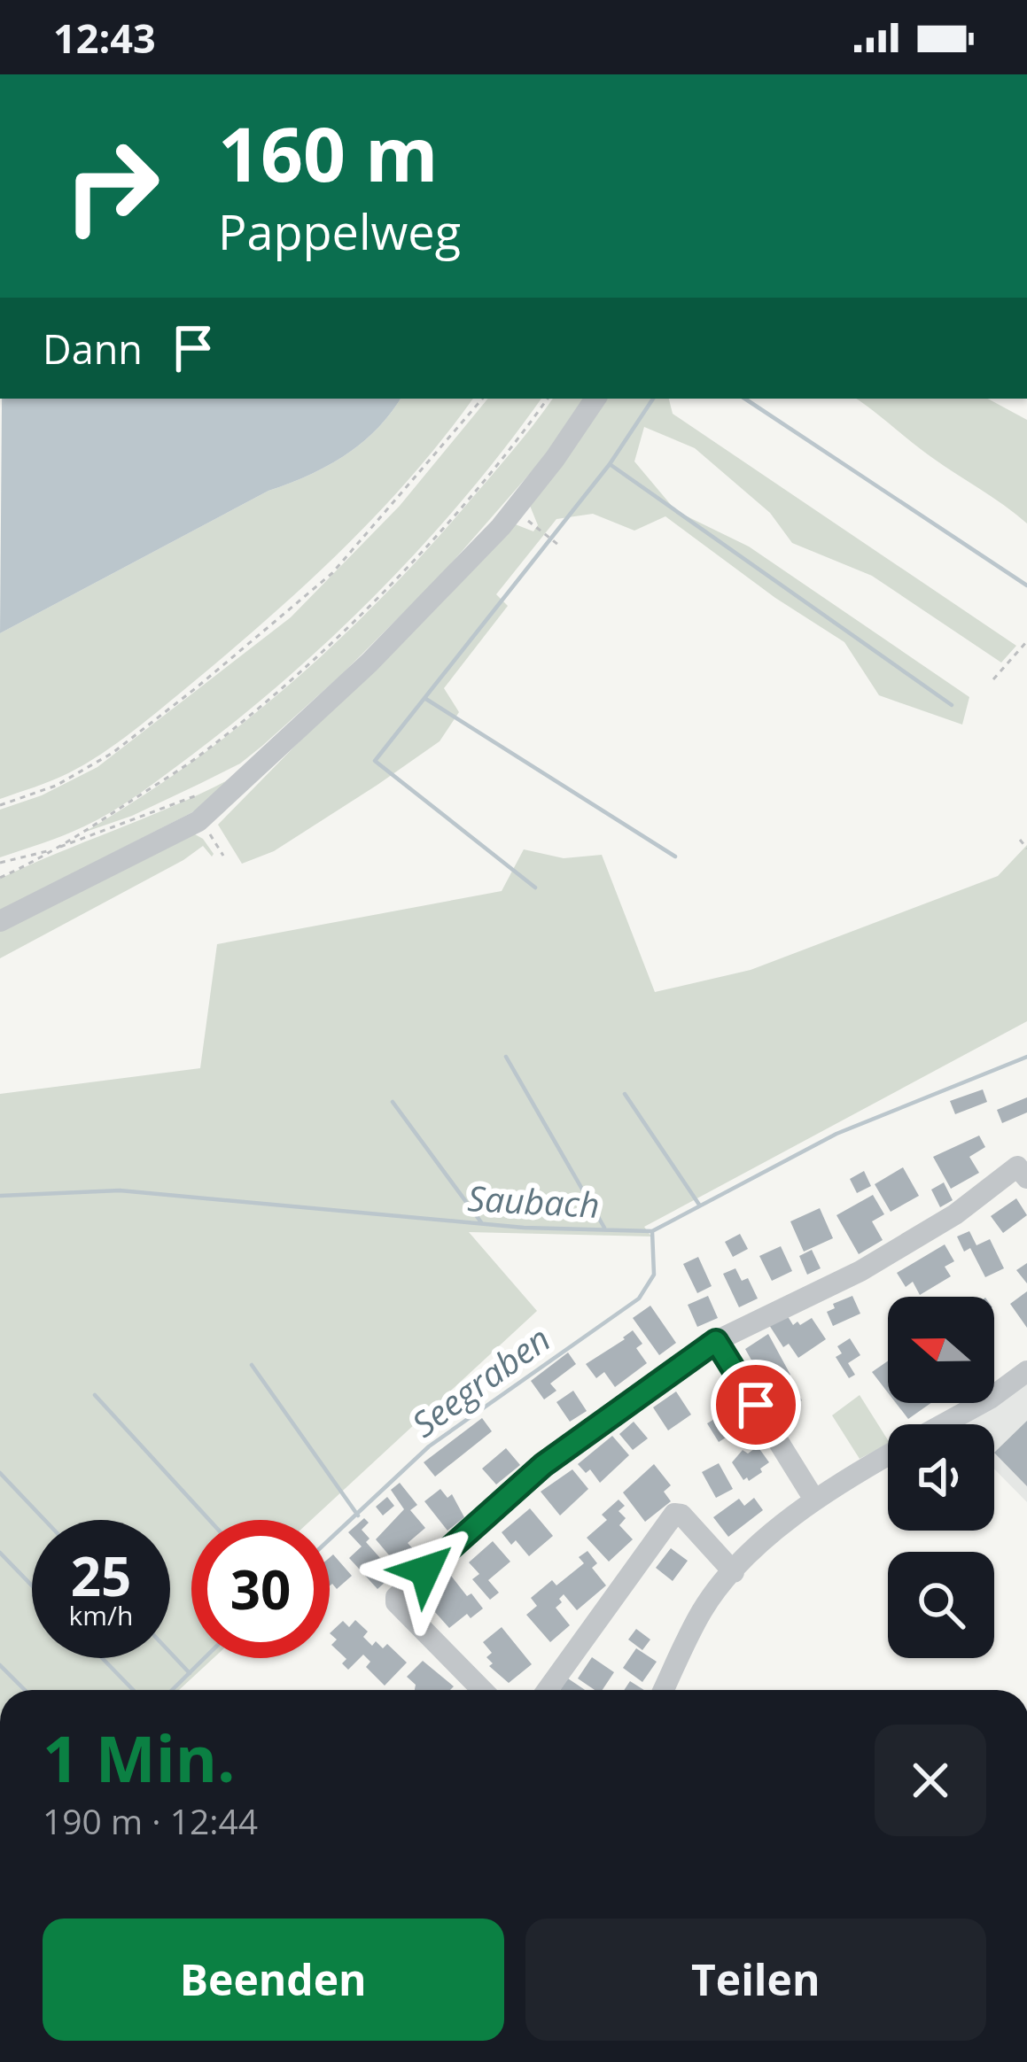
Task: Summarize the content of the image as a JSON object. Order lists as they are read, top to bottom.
{
  "water": ["Saubach", "Seegraben"],
  "north": "left",
  "page": {
    "status": "12:43",
    "turn": ["160 m", "Pappelweg"],
    "then": "Dann",
    "speed": "25 km/h",
    "limit": "30",
    "heading": ["1 Min.", "190 m · 12:44"],
    "buttons": ["Beenden", "Teilen"]
  }
}
